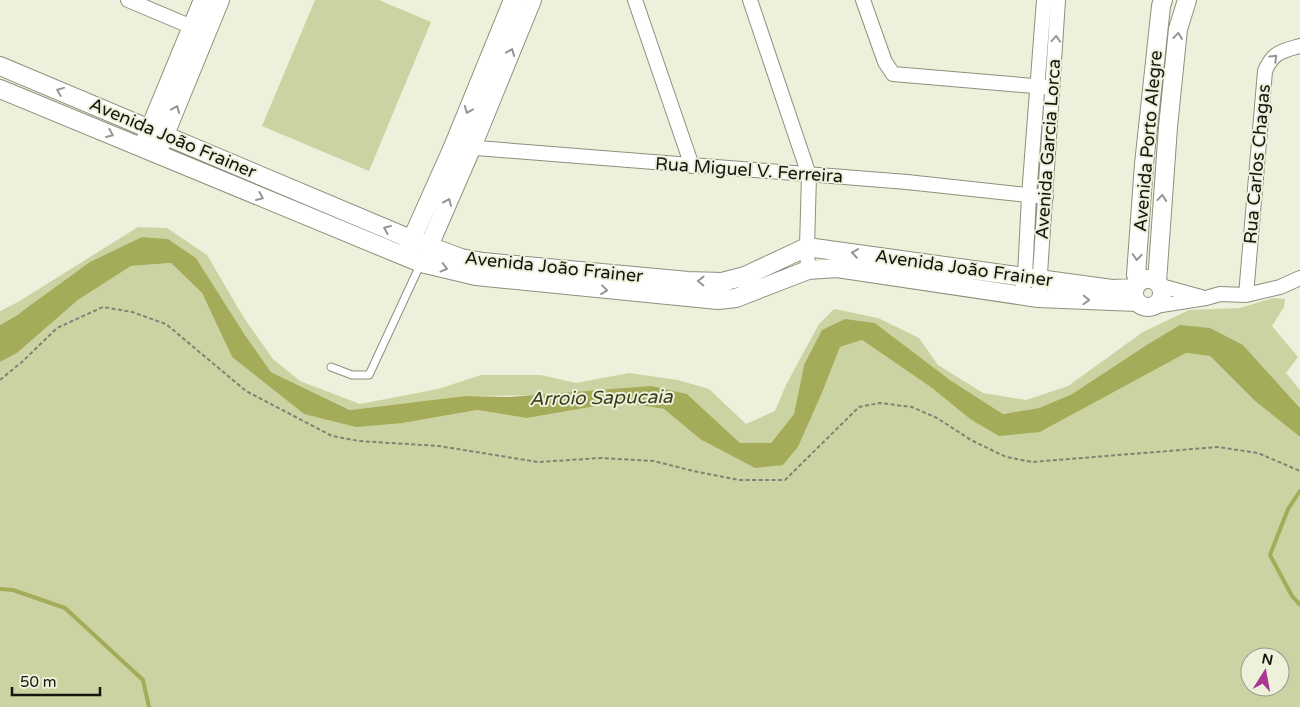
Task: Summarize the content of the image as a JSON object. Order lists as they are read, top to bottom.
{
  "streets": {
    "street": [
      "Avenida João Frainer",
      "Avenida Porto Alegre",
      "Avenida Garcia Lorca",
      "Rua Carlos Chagas",
      "Rua Miguel V. Ferreira"
    ]
  },
  "crossings": [
    ["Avenida João Frainer", "Avenida Porto Alegre"],
    ["Avenida João Frainer", "Avenida Garcia Lorca"],
    ["Avenida Garcia Lorca", "Rua Miguel V. Ferreira"]
  ],
  "one_way": ["Rua Carlos Chagas"],
  "water": ["Arroio Sapucaia"],
  "scale_bar": "50 m",
  "north": "top"
}
